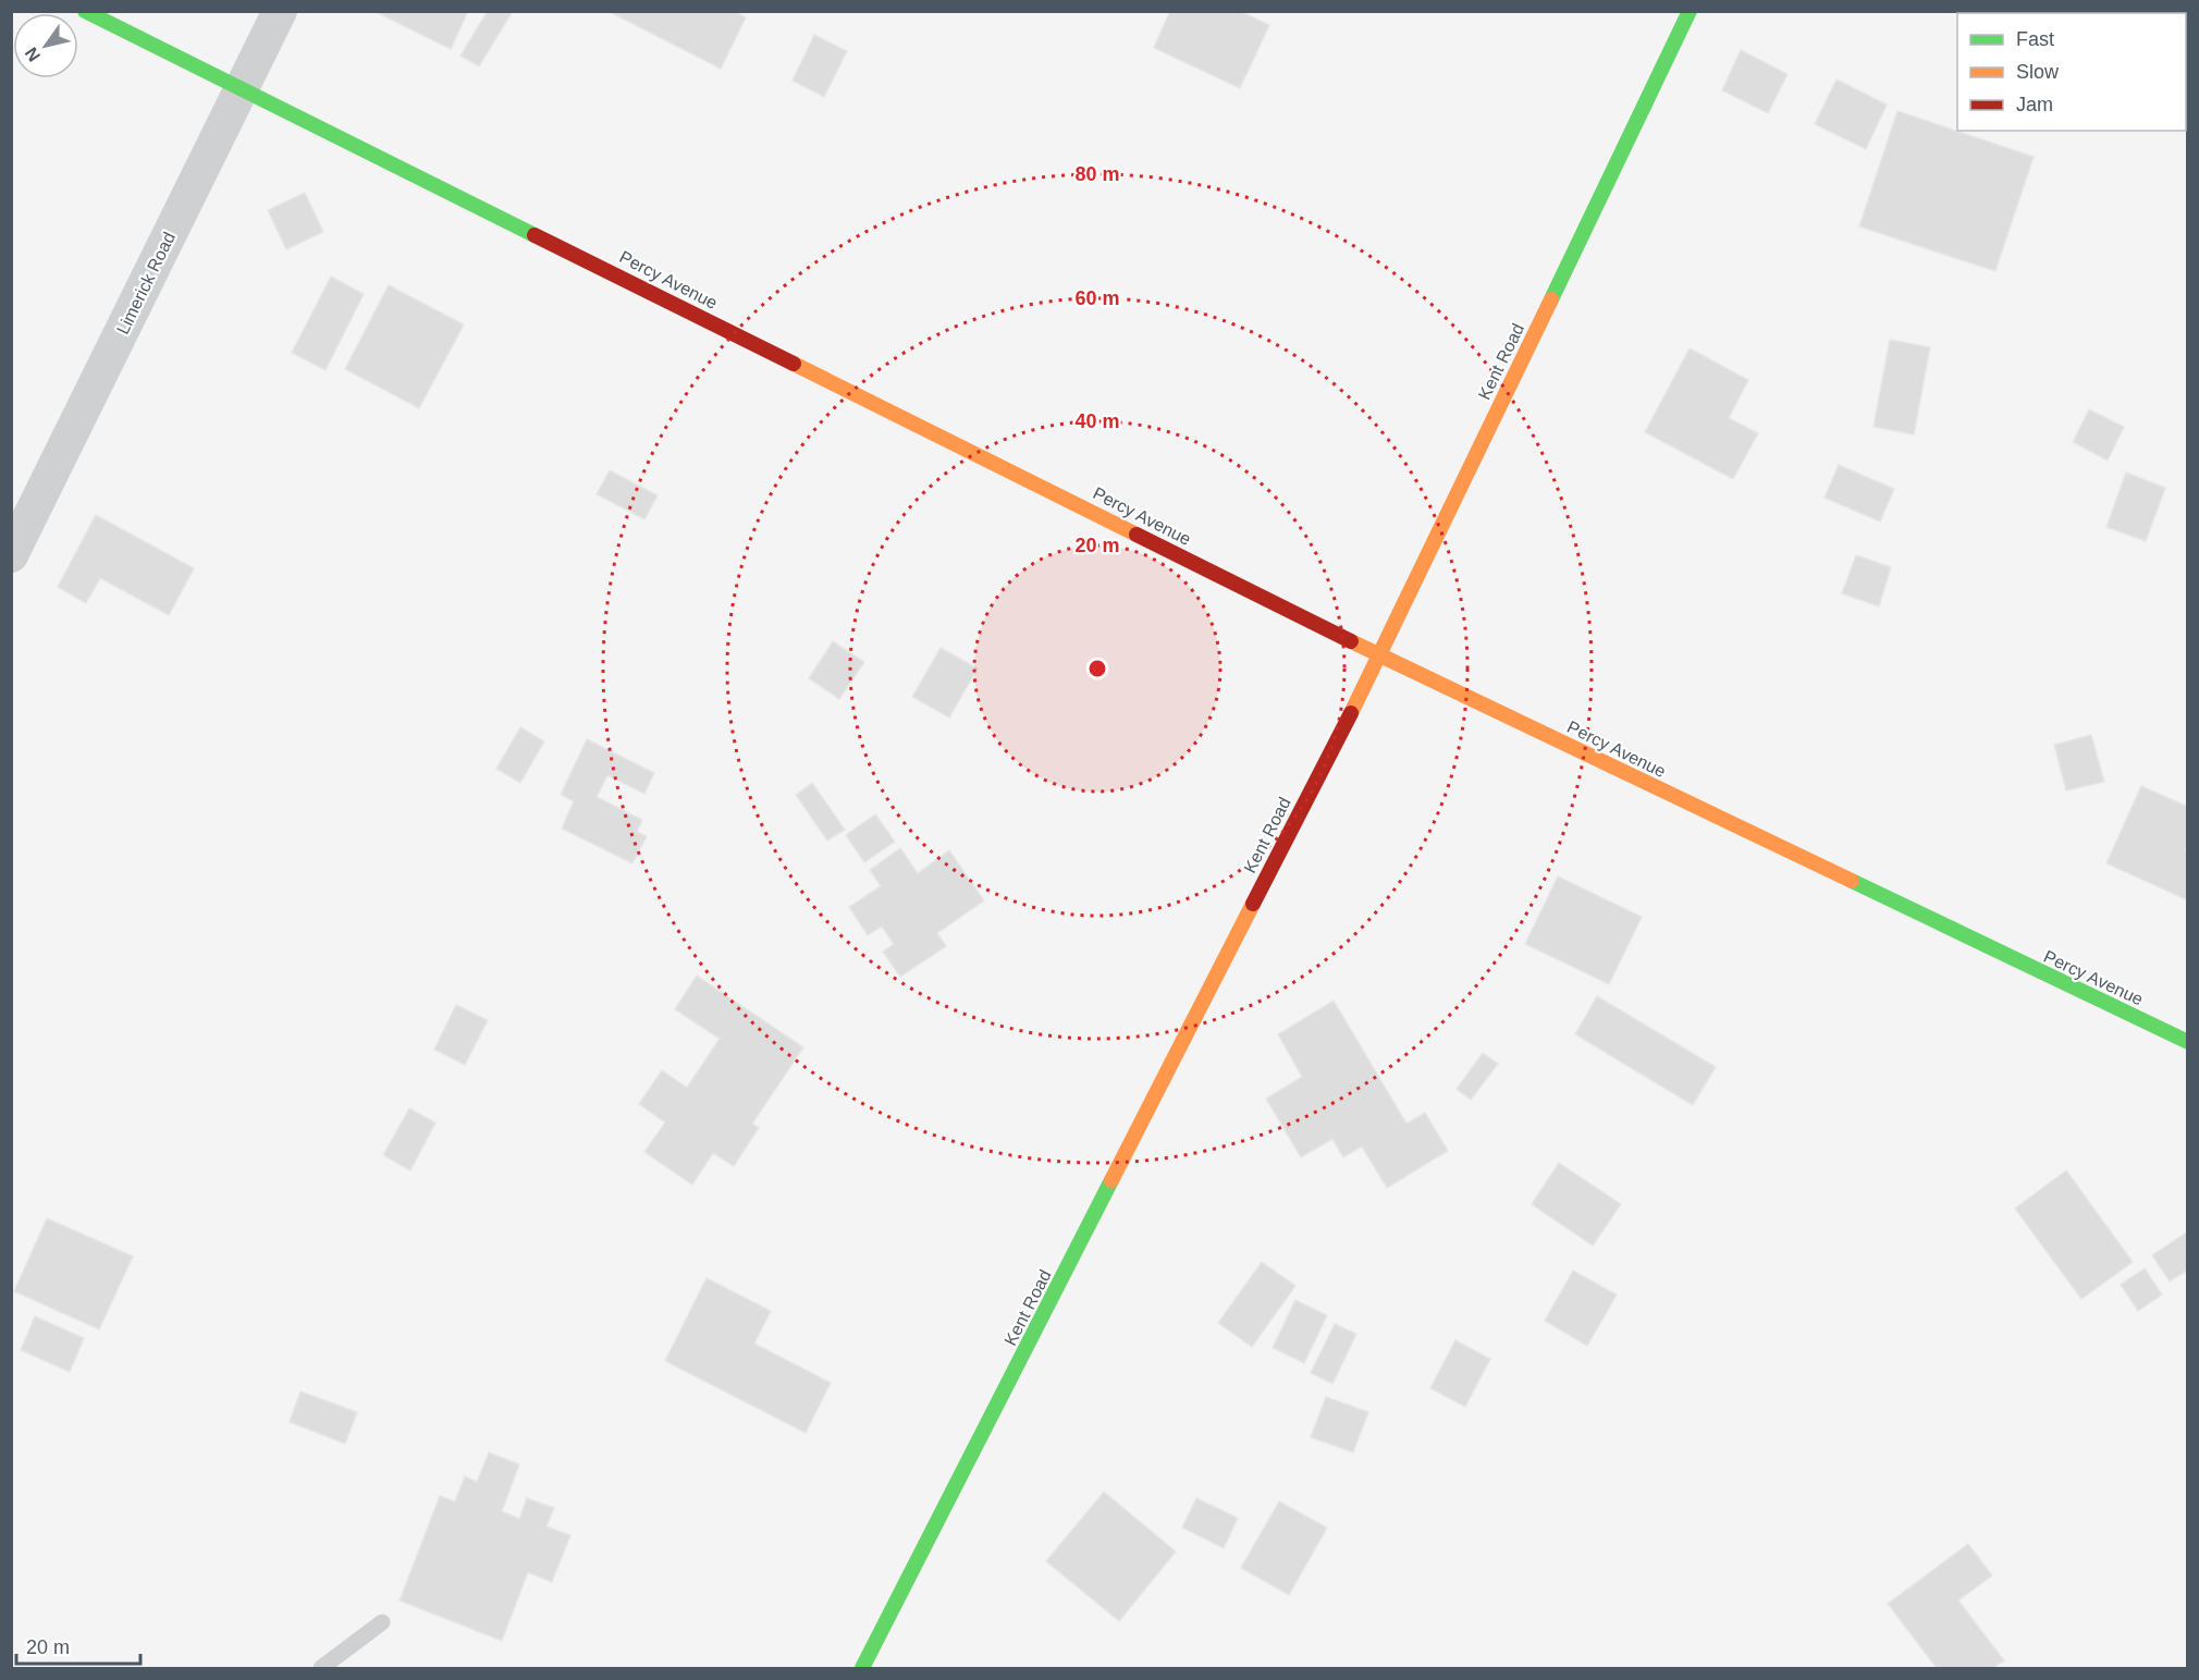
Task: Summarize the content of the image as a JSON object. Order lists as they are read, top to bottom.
{
  "streets": {
    "street": ["Percy Avenue", "Limerick Road", "Kent Road"]
  },
  "crossings": [
    ["Percy Avenue", "Limerick Road"],
    ["Percy Avenue", "Kent Road"]
  ],
  "legend": ["Fast", "Slow", "Jam"],
  "scale_bar": "20 m",
  "north": "bottom left",
  "rings": [
    "80 m",
    "60 m",
    "40 m",
    "20 m"
  ]
}
